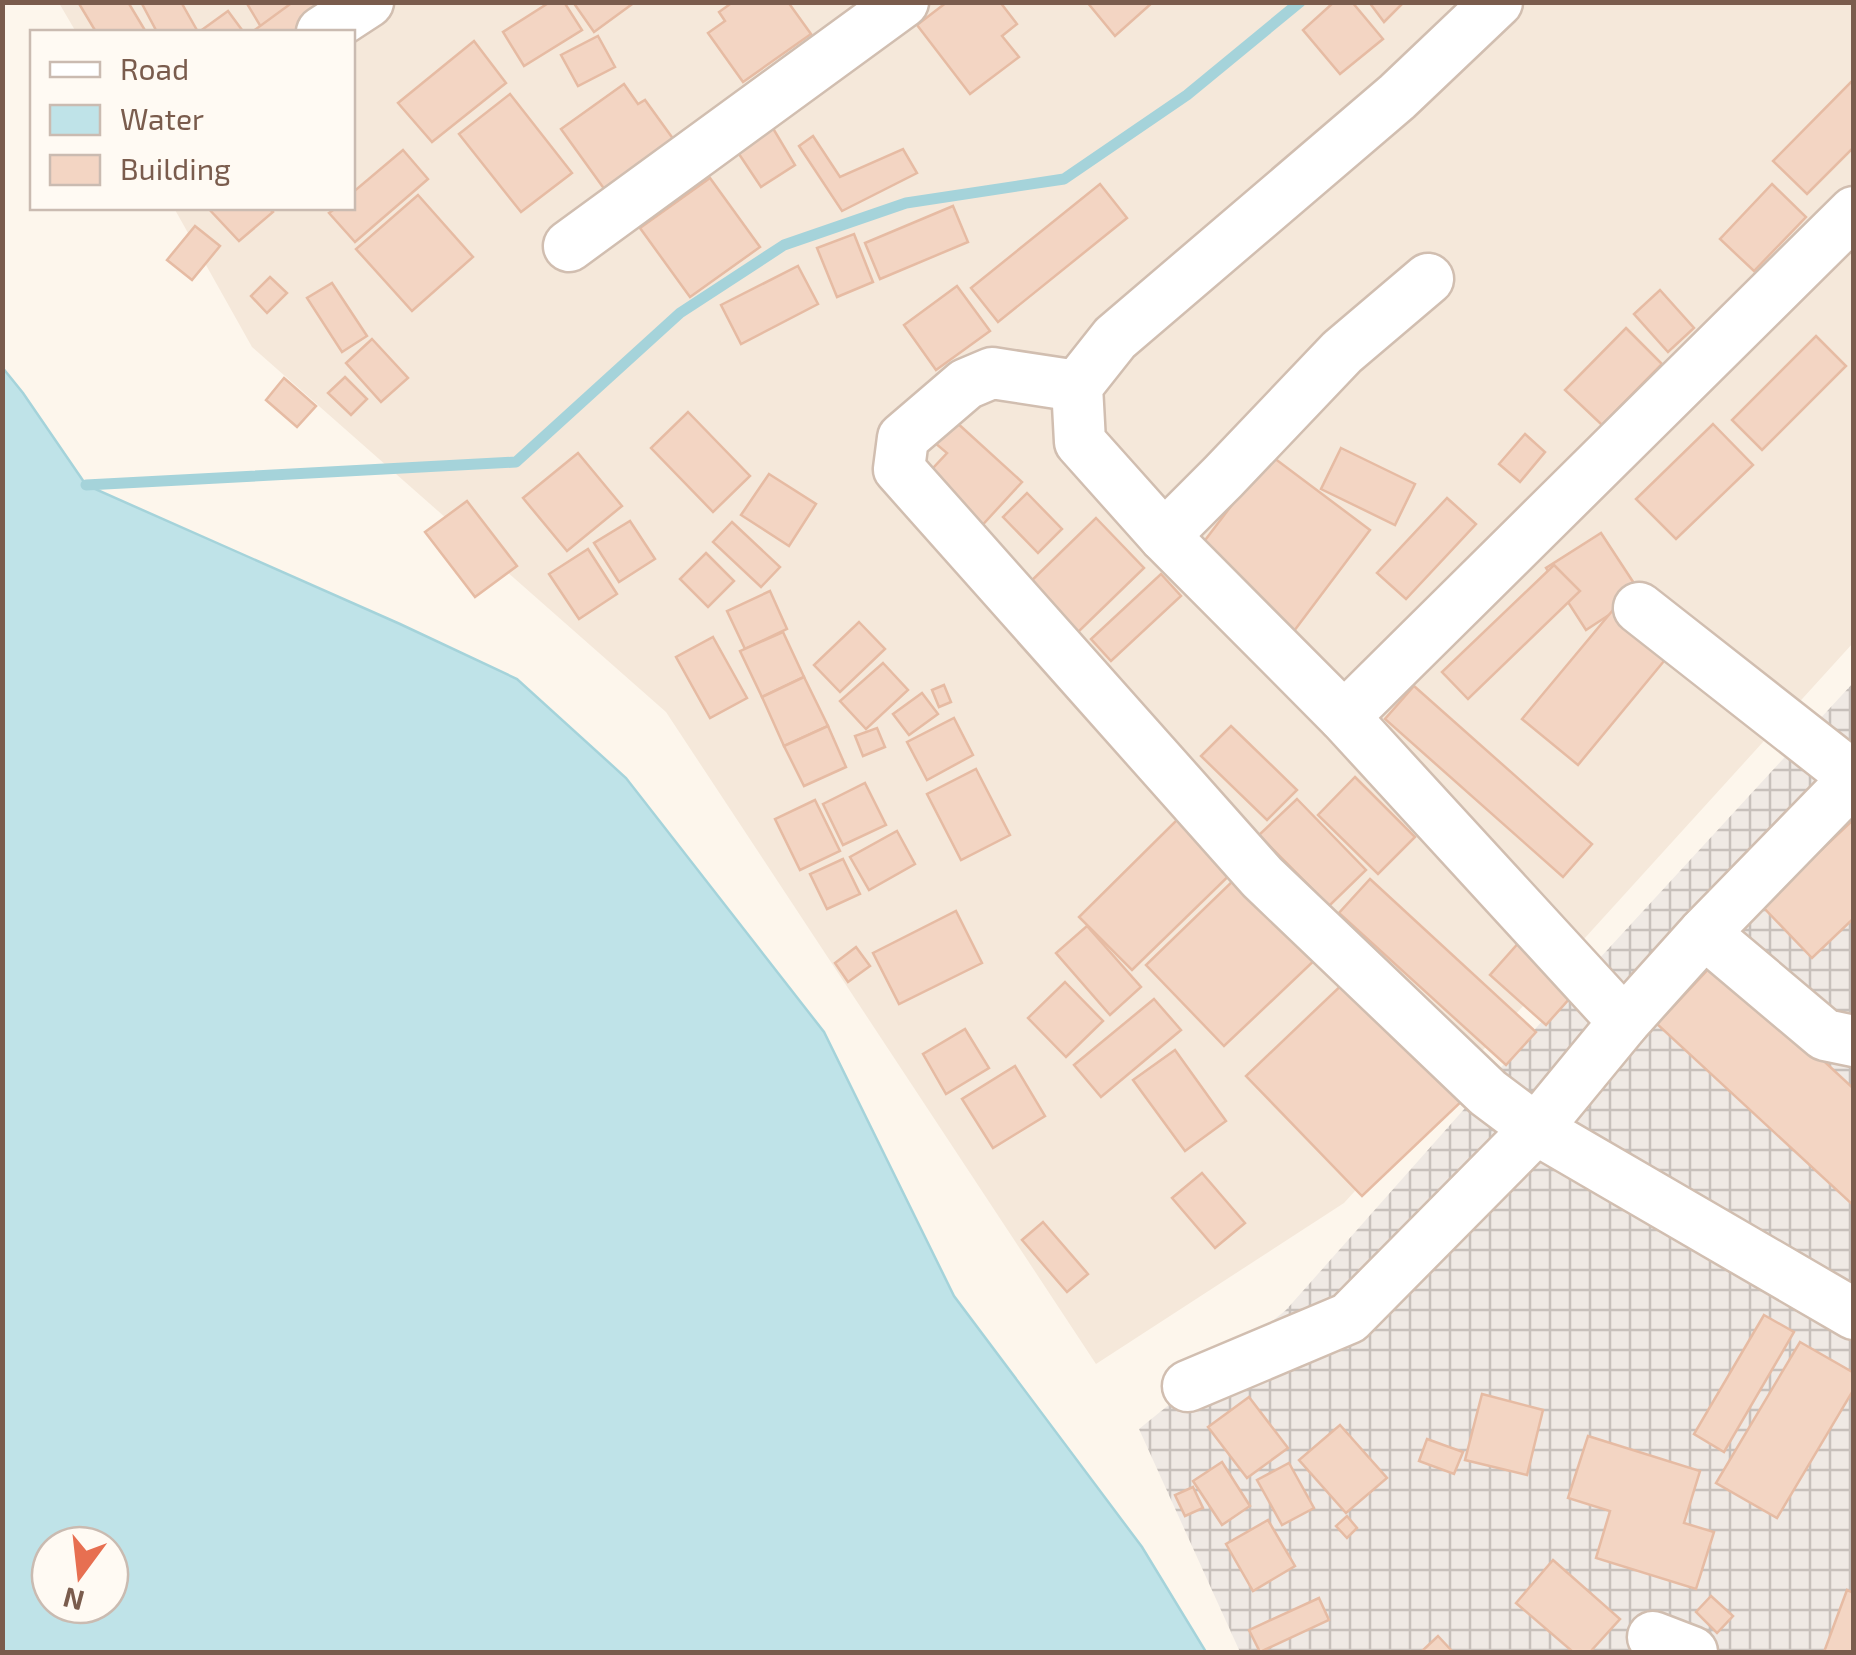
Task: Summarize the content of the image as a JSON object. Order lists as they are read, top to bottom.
{
  "legend": ["Road", "Water", "Building"],
  "north": "bottom"
}
